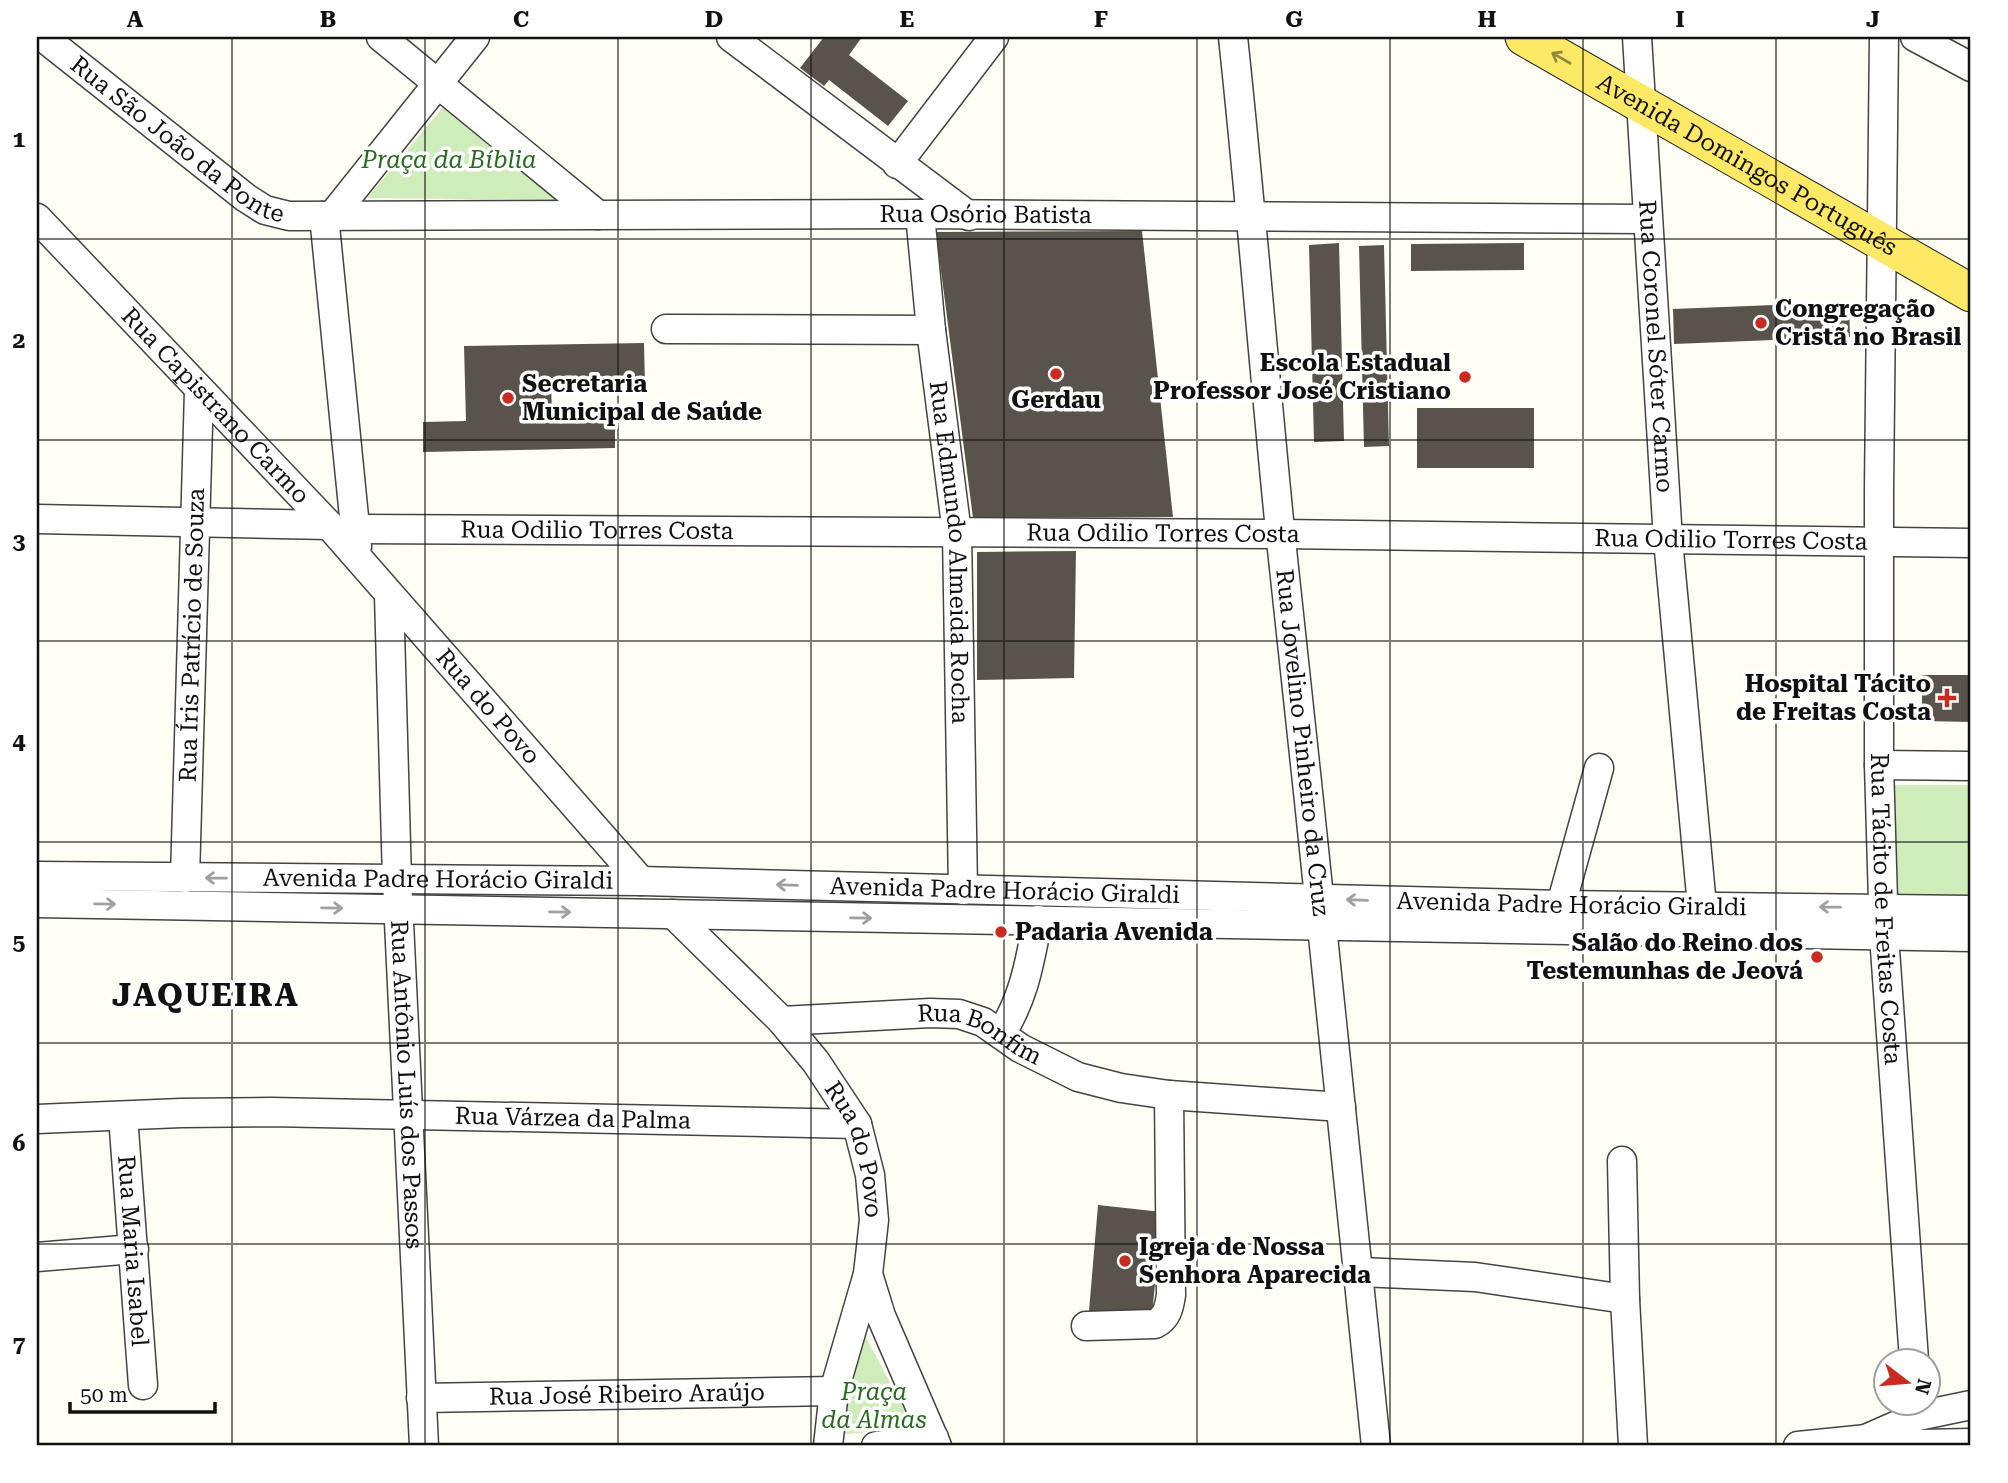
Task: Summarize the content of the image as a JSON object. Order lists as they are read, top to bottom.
{
  "streets": {
    "main road": ["Avenida Domingos Português"],
    "street": [
      "Rua São João da Ponte",
      "Rua Osório Batista",
      "Rua Coronel Sóter Carmo",
      "Rua Capistrano Carmo",
      "Rua Odilio Torres Costa",
      "Rua Edmundo Almeida Rocha",
      "Rua Íris Patrício de Souza",
      "Rua do Povo",
      "Rua Jovelino Pinheiro da Cruz",
      "Avenida Padre Horácio Giraldi",
      "Rua Tácito de Freitas Costa",
      "Rua Bonfim",
      "Rua Antônio Luís dos Passos",
      "Rua Várzea da Palma",
      "Rua Maria Isabel",
      "Rua José Ribeiro Araújo"
    ]
  },
  "crossings": [
    ["Rua São João da Ponte", "Rua Osório Batista"],
    ["Avenida Domingos Português", "Rua Coronel Sóter Carmo"],
    ["Avenida Domingos Português", "Rua Tácito de Freitas Costa"],
    ["Rua Osório Batista", "Rua Coronel Sóter Carmo"],
    ["Rua Osório Batista", "Rua Edmundo Almeida Rocha"],
    ["Rua Osório Batista", "Rua Jovelino Pinheiro da Cruz"],
    ["Rua Coronel Sóter Carmo", "Rua Odilio Torres Costa"],
    ["Rua Coronel Sóter Carmo", "Avenida Padre Horácio Giraldi"],
    ["Rua Capistrano Carmo", "Rua Odilio Torres Costa"],
    ["Rua Capistrano Carmo", "Rua Íris Patrício de Souza"],
    ["Rua Odilio Torres Costa", "Rua Edmundo Almeida Rocha"],
    ["Rua Odilio Torres Costa", "Rua Íris Patrício de Souza"],
    ["Rua Odilio Torres Costa", "Rua Jovelino Pinheiro da Cruz"],
    ["Rua Odilio Torres Costa", "Rua Tácito de Freitas Costa"],
    ["Rua Edmundo Almeida Rocha", "Avenida Padre Horácio Giraldi"],
    ["Rua Íris Patrício de Souza", "Avenida Padre Horácio Giraldi"],
    ["Rua do Povo", "Avenida Padre Horácio Giraldi"],
    ["Rua do Povo", "Rua Bonfim"],
    ["Rua do Povo", "Rua Antônio Luís dos Passos"],
    ["Rua do Povo", "Rua Várzea da Palma"],
    ["Rua Jovelino Pinheiro da Cruz", "Avenida Padre Horácio Giraldi"],
    ["Rua Jovelino Pinheiro da Cruz", "Rua Bonfim"],
    ["Avenida Padre Horácio Giraldi", "Rua Tácito de Freitas Costa"],
    ["Avenida Padre Horácio Giraldi", "Rua Antônio Luís dos Passos"],
    ["Rua Antônio Luís dos Passos", "Rua Várzea da Palma"],
    ["Rua Antônio Luís dos Passos", "Rua José Ribeiro Araújo"],
    ["Rua Várzea da Palma", "Rua Maria Isabel"]
  ],
  "districts": ["JAQUEIRA"],
  "parks": ["Praça da Bíblia", "Praça da Almas"],
  "places": {
    "other": [
      "Congregação Cristã no Brasil",
      "Gerdau",
      "Escola Estadual Professor José Cristiano",
      "Secretaria Municipal de Saúde",
      "Padaria Avenida",
      "Salão do Reino dos Testemunhas de Jeová",
      "Igreja de Nossa Senhora Aparecida"
    ],
    "health": ["Hospital Tácito de Freitas Costa"]
  },
  "scale_bar": "50 m",
  "north": "right",
  "grid": {
    "columns": [
      "A",
      "B",
      "C",
      "D",
      "E",
      "F",
      "G",
      "H",
      "I",
      "J"
    ],
    "rows": [
      "1",
      "2",
      "3",
      "4",
      "5",
      "6",
      "7"
    ]
  }
}
